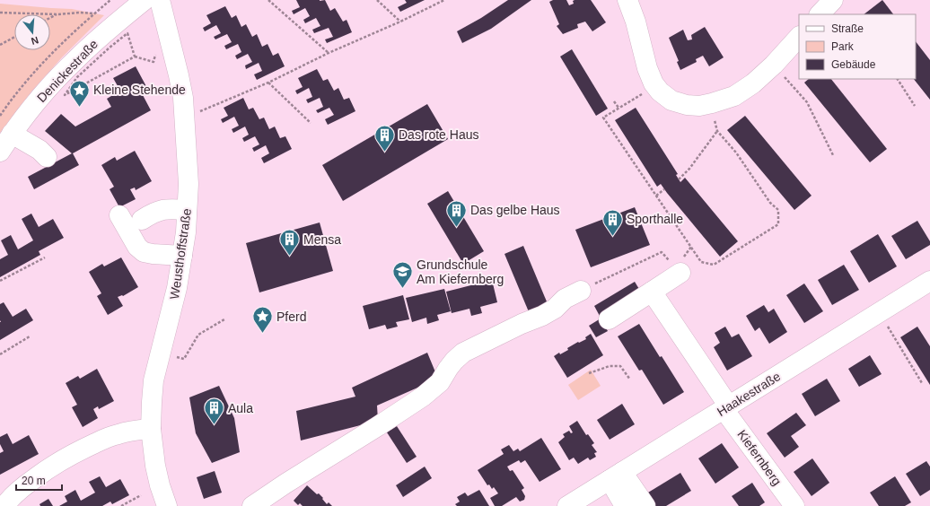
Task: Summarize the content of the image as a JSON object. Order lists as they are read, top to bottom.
{
  "streets": {
    "street": [
      "Denickestraße",
      "Weusthoffstraße",
      "Haakestraße",
      "Kiefernberg"
    ]
  },
  "crossings": [
    ["Haakestraße", "Kiefernberg"]
  ],
  "places": {
    "place": ["Kleine Stehende", "Pferd"],
    "building": [
      "Das rote Haus",
      "Das gelbe Haus",
      "Sporthalle",
      "Mensa",
      "Aula"
    ],
    "school or university": ["Grundschule Am Kiefernberg"]
  },
  "legend": ["Straße", "Park", "Gebäude"],
  "scale_bar": "20 m",
  "north": "bottom"
}
